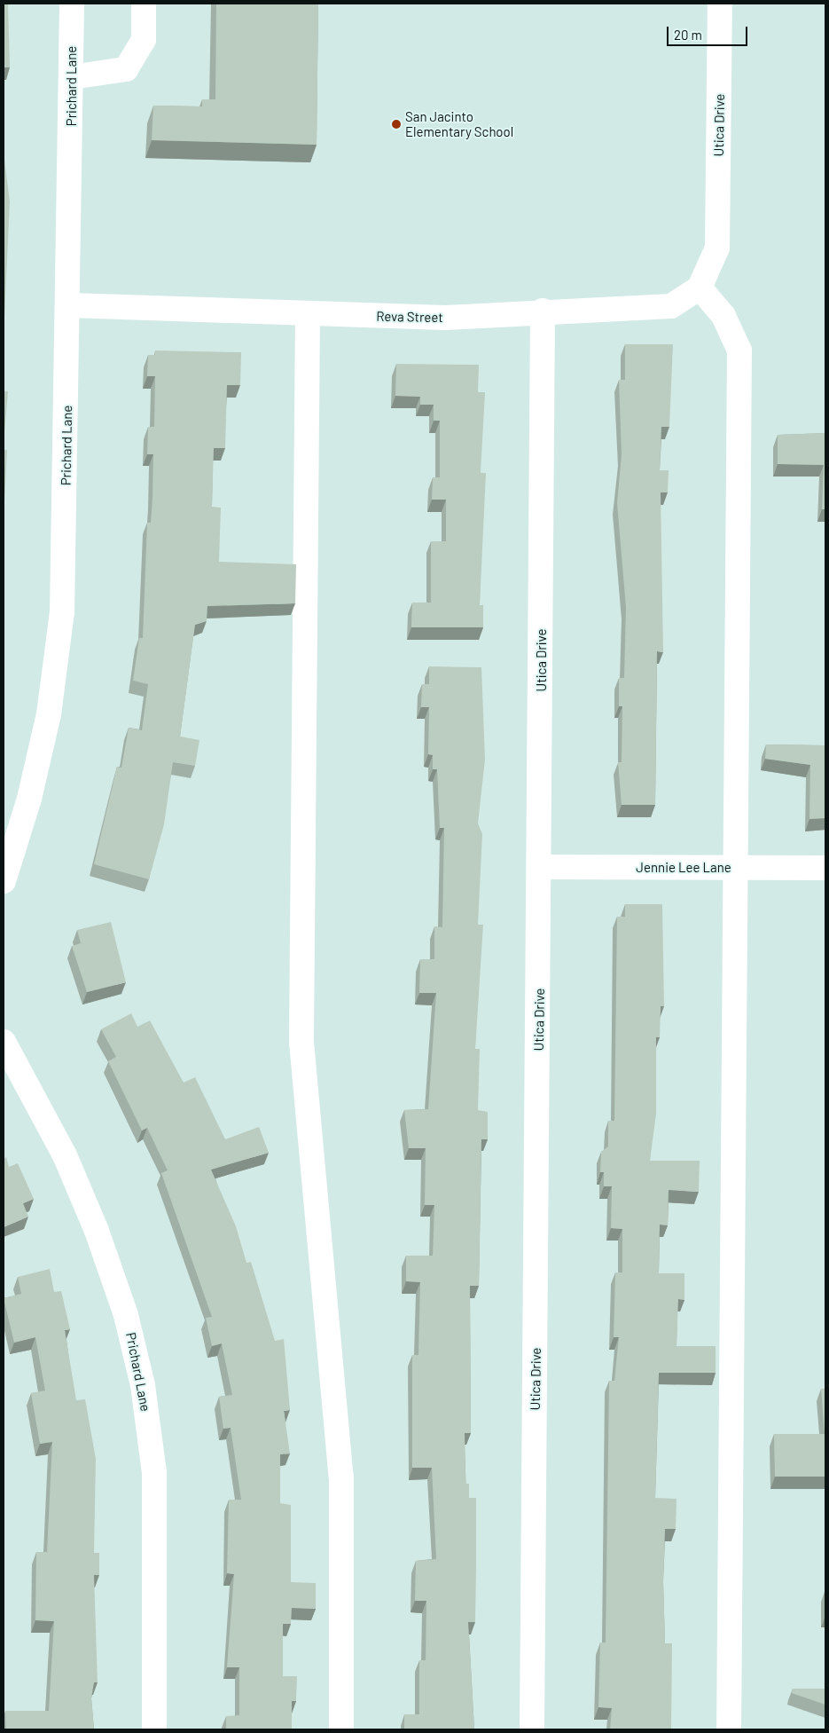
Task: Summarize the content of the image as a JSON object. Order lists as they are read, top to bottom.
{
  "streets": {
    "street": [
      "Prichard Lane",
      "Utica Drive",
      "Reva Street",
      "Jennie Lee Lane"
    ]
  },
  "crossings": [
    ["Prichard Lane", "Reva Street"],
    ["Utica Drive", "Reva Street"],
    ["Utica Drive", "Jennie Lee Lane"]
  ],
  "places": ["San Jacinto Elementary School"],
  "scale_bar": "20 m"
}
